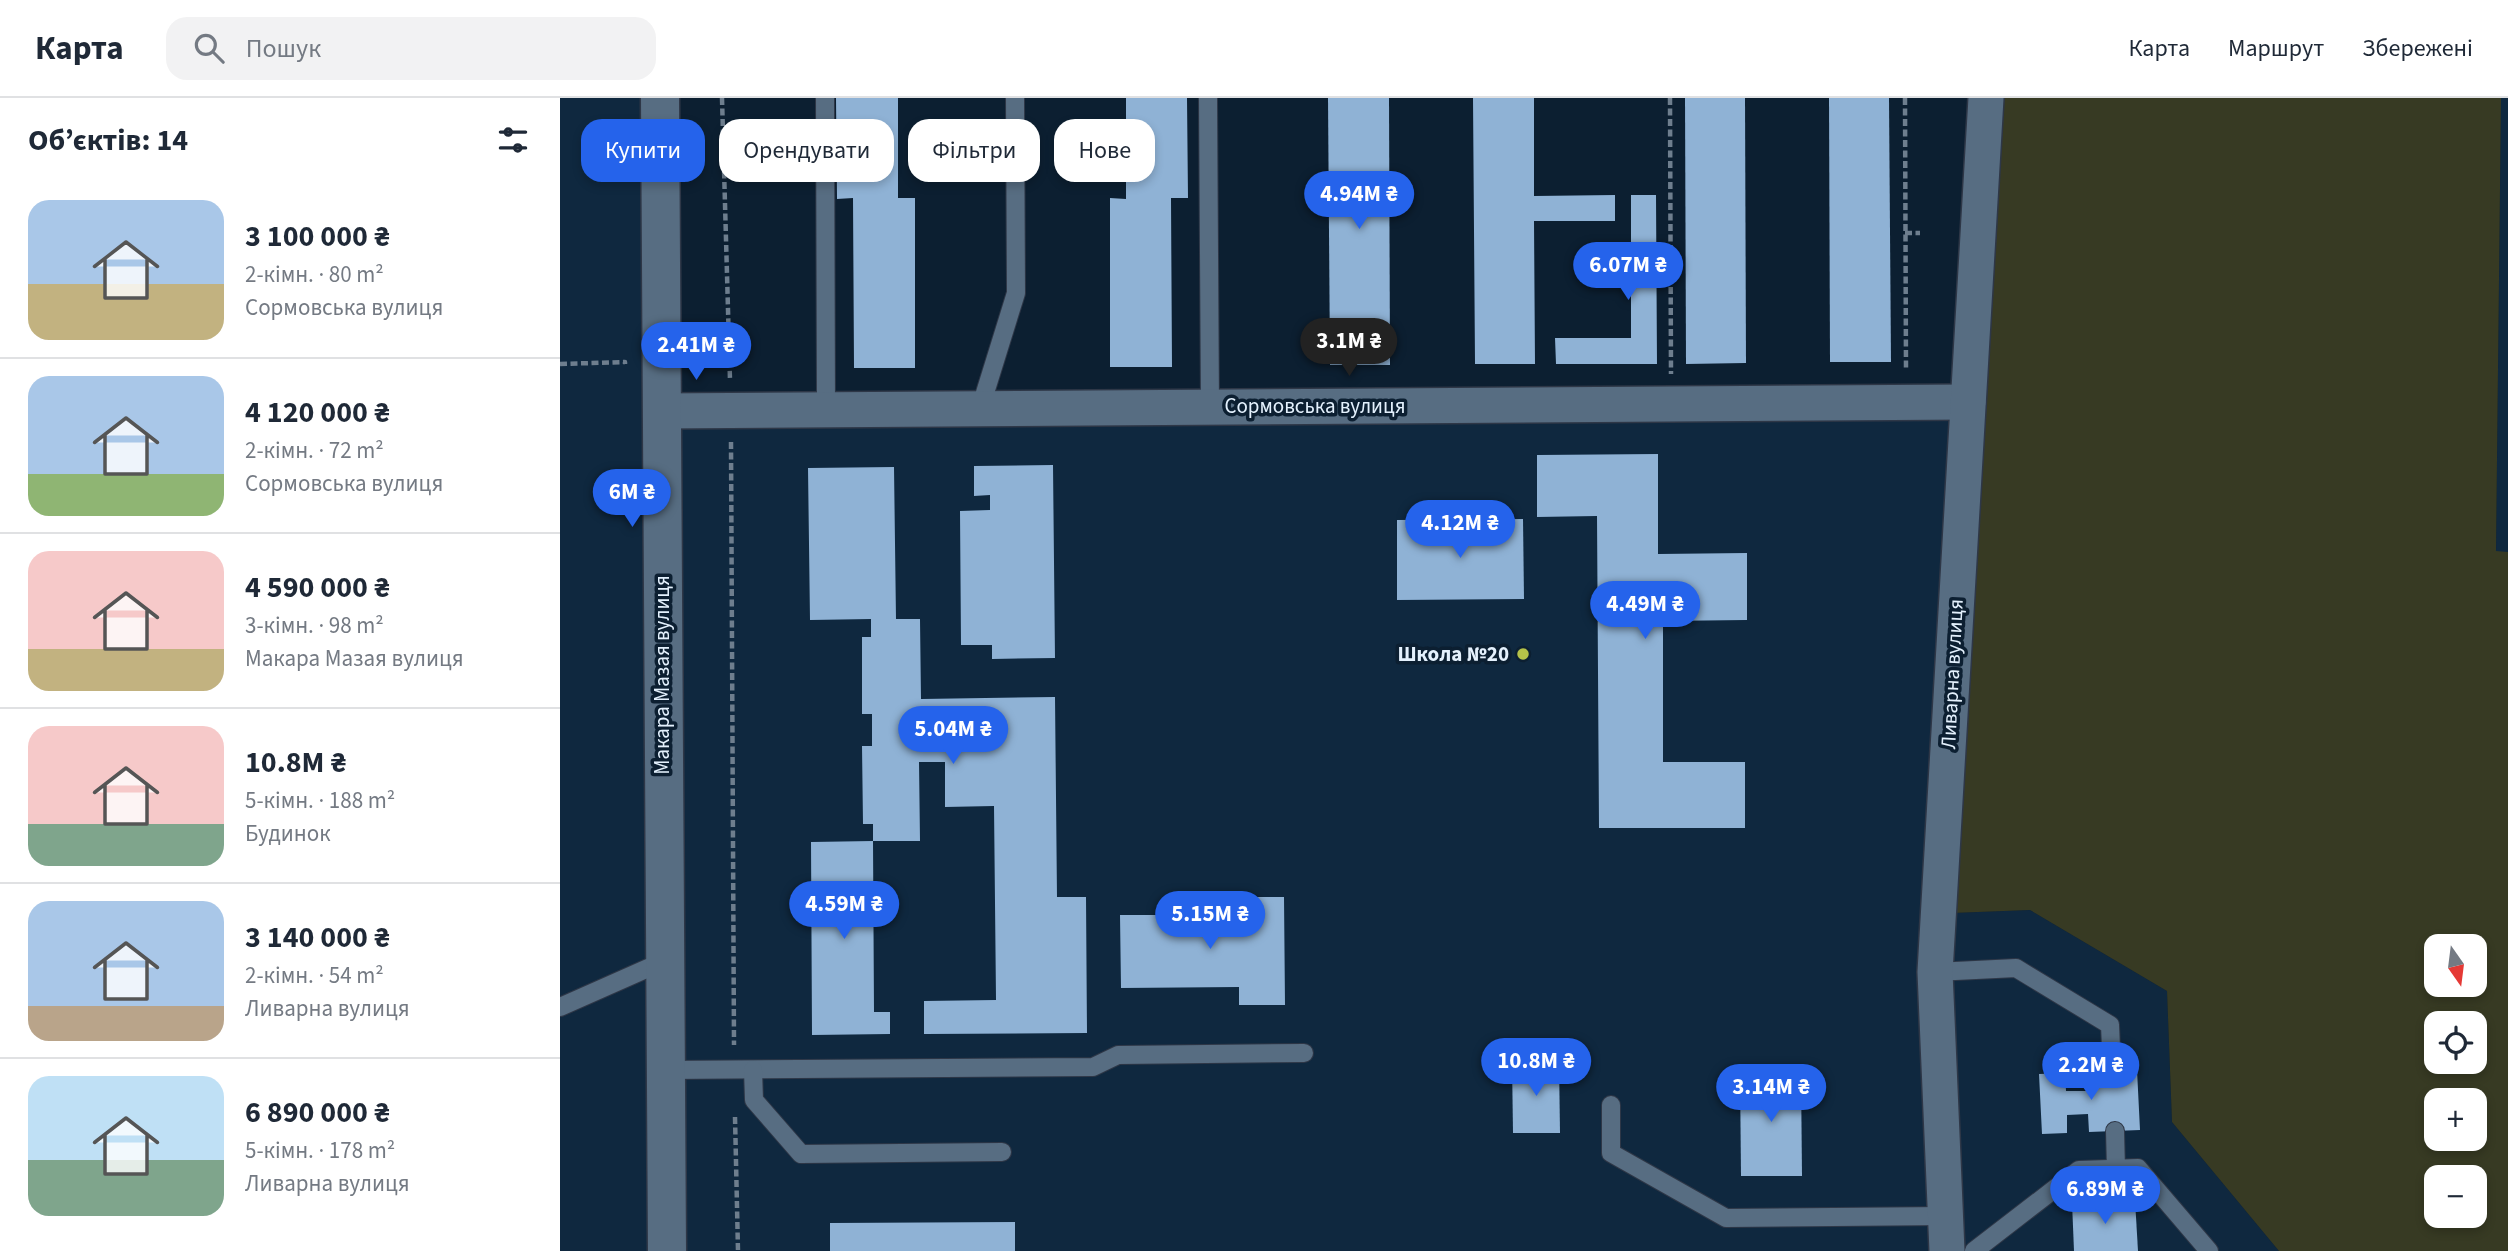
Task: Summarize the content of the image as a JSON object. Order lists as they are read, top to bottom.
{
  "streets": {
    "main road": ["Макара Мазая вулиця"],
    "street": ["Сормовська вулиця", "Ливарна вулиця"]
  },
  "crossings": [
    ["Сормовська вулиця", "Ливарна вулиця"],
    ["Сормовська вулиця", "Макара Мазая вулиця"]
  ],
  "places": ["Школа №20"],
  "north": "bottom",
  "page": {
    "header": "Карта",
    "search": "Пошук",
    "nav": ["Карта", "Маршрут", "Збережені"],
    "heading": "Об’єктів: 14",
    "chip": [
      "Купити",
      "Орендувати",
      "Фільтри",
      "Нове"
    ],
    "price": [
      "4.94M ₴",
      "6.07M ₴",
      "3.1M ₴",
      "2.41M ₴",
      "6M ₴",
      "4.12M ₴",
      "4.49M ₴",
      "5.04M ₴",
      "4.59M ₴",
      "5.15M ₴",
      "10.8M ₴",
      "2.2M ₴",
      "3.14M ₴",
      "6.89M ₴"
    ],
    "list": [
      {
        "name": "3 100 000 ₴",
        "note": "2-кімн. · 80 m² · Сормовська вулиця"
      },
      {
        "name": "4 120 000 ₴",
        "note": "2-кімн. · 72 m² · Сормовська вулиця"
      },
      {
        "name": "4 590 000 ₴",
        "note": "3-кімн. · 98 m² · Макара Мазая вулиця"
      },
      {
        "name": "10.8M ₴",
        "note": "5-кімн. · 188 m² · Будинок"
      },
      {
        "name": "3 140 000 ₴",
        "note": "2-кімн. · 54 m² · Ливарна вулиця"
      },
      {
        "name": "6 890 000 ₴",
        "note": "5-кімн. · 178 m² · Ливарна вулиця"
      }
    ],
    "map_buttons": ["+", "−"]
  }
}
